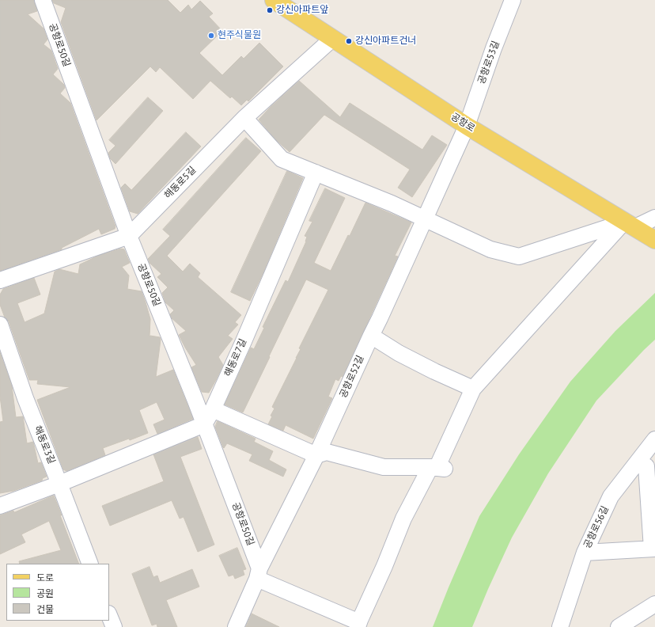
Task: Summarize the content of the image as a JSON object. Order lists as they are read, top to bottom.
{
  "streets": {
    "main road": ["공항로"],
    "street": [
      "공항로50길",
      "공항로53길",
      "해동로5길",
      "해동로7길",
      "공항로52길",
      "해동로3길",
      "공항로56길"
    ]
  },
  "crossings": [
    ["공항로50길", "해동로5길"],
    ["공항로50길", "해동로7길"],
    ["공항로50길", "공항로52길"],
    ["공항로53길", "공항로"],
    ["공항로53길", "공항로52길"],
    ["공항로", "해동로5길"],
    ["공항로", "공항로52길"]
  ],
  "places": ["강신아파트앞", "현주식물원", "강신아파트건너"],
  "legend": ["도로", "공원", "건물"]
}
